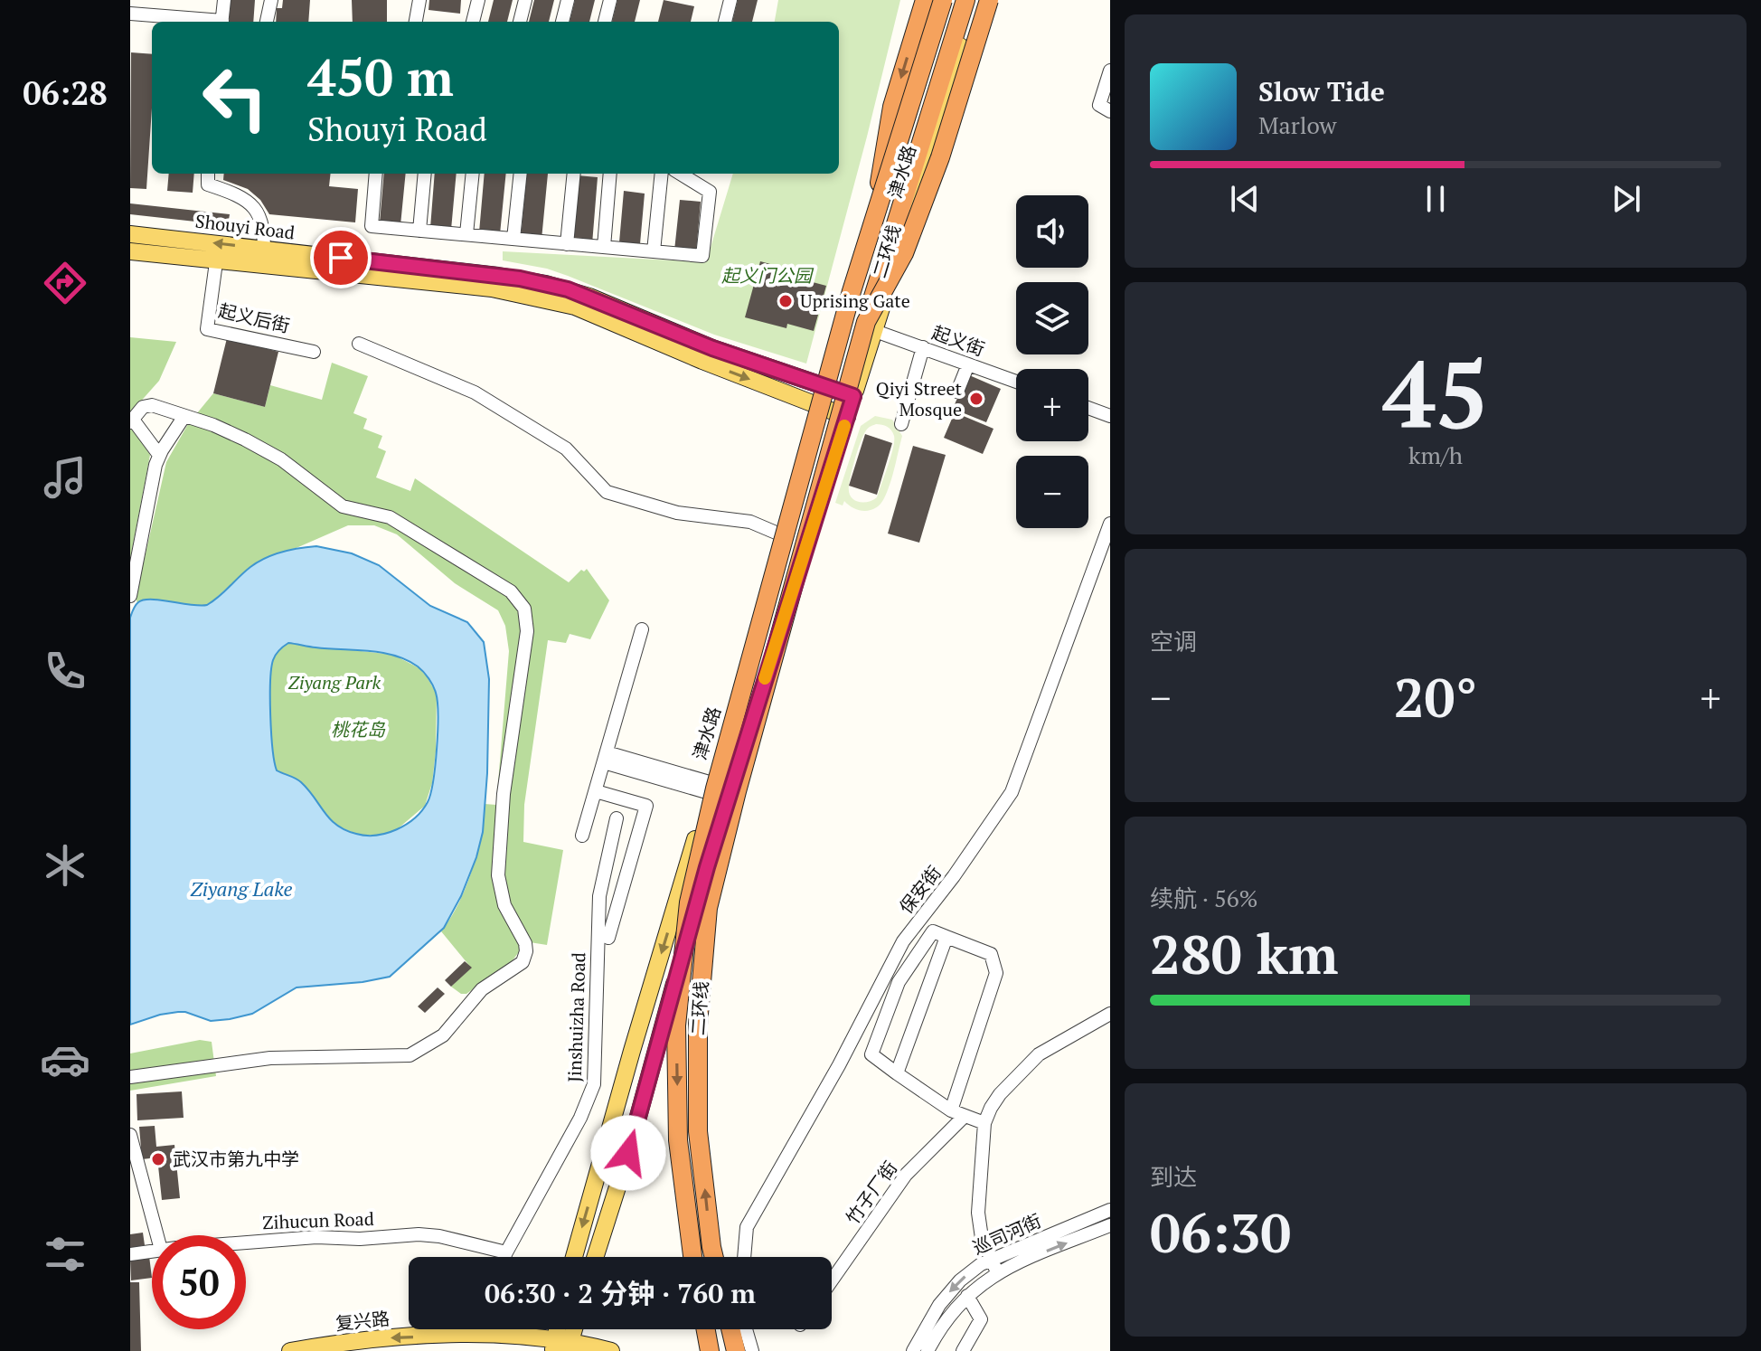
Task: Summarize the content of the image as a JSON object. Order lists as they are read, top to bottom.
{
  "streets": {
    "highway": ["二环线"],
    "main road": ["津水路", "Shouyi Road", "复兴路"],
    "street": [
      "起义后街",
      "起义街",
      "保安街",
      "Jinshuizha Road",
      "竹子厂街",
      "Zihucun Road",
      "巡司河街"
    ]
  },
  "crossings": [
    ["津水路", "Shouyi Road"],
    ["津水路", "二环线"],
    ["Shouyi Road", "起义后街"],
    ["二环线", "起义街"],
    ["Jinshuizha Road", "Zihucun Road"]
  ],
  "one_way": ["复兴路"],
  "water": ["Ziyang Lake"],
  "parks": ["起义门公园", "Ziyang Park", "桃花岛"],
  "places": ["Uprising Gate", "Qiyi Street Mosque", "武汉市第九中学"],
  "page": {
    "tabs": "06:28",
    "turn": ["450 m", "Shouyi Road"],
    "song": ["Slow Tide", "Marlow"],
    "map_buttons": ["+", "−"],
    "tile": [
      ["45", "km/h"],
      "空调",
      ["续航 · 56%", "280 km"],
      ["到达", "06:30"]
    ],
    "heat": ["−", "20°", "+"],
    "limit": "50",
    "trip": "06:30 · 2 分钟 · 760 m"
  }
}
